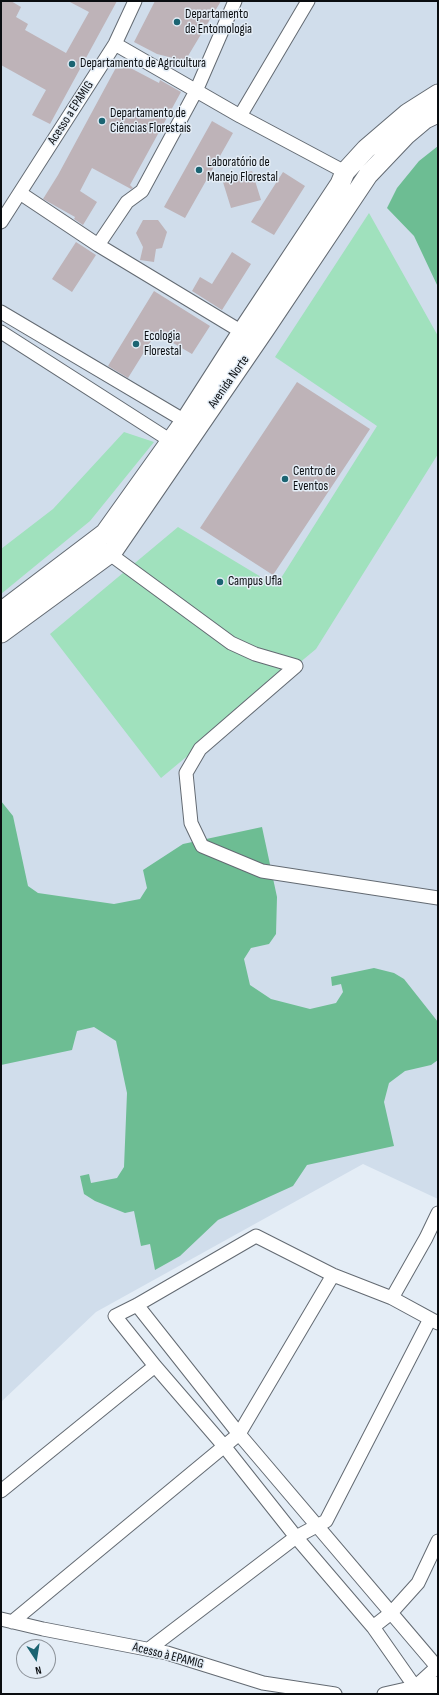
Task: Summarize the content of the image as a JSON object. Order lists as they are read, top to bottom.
{
  "streets": {
    "street": ["Acesso a EPAMIG", "Avenida Norte", "Acesso à EPAMIG"]
  },
  "places": [
    "Departamento de Entomologia",
    "Departamento de Agricultura",
    "Departamento de Ciências Florestais",
    "Laboratório de Manejo Florestal",
    "Ecologia Florestal",
    "Centro de Eventos",
    "Campus Ufla"
  ],
  "north": "bottom"
}
